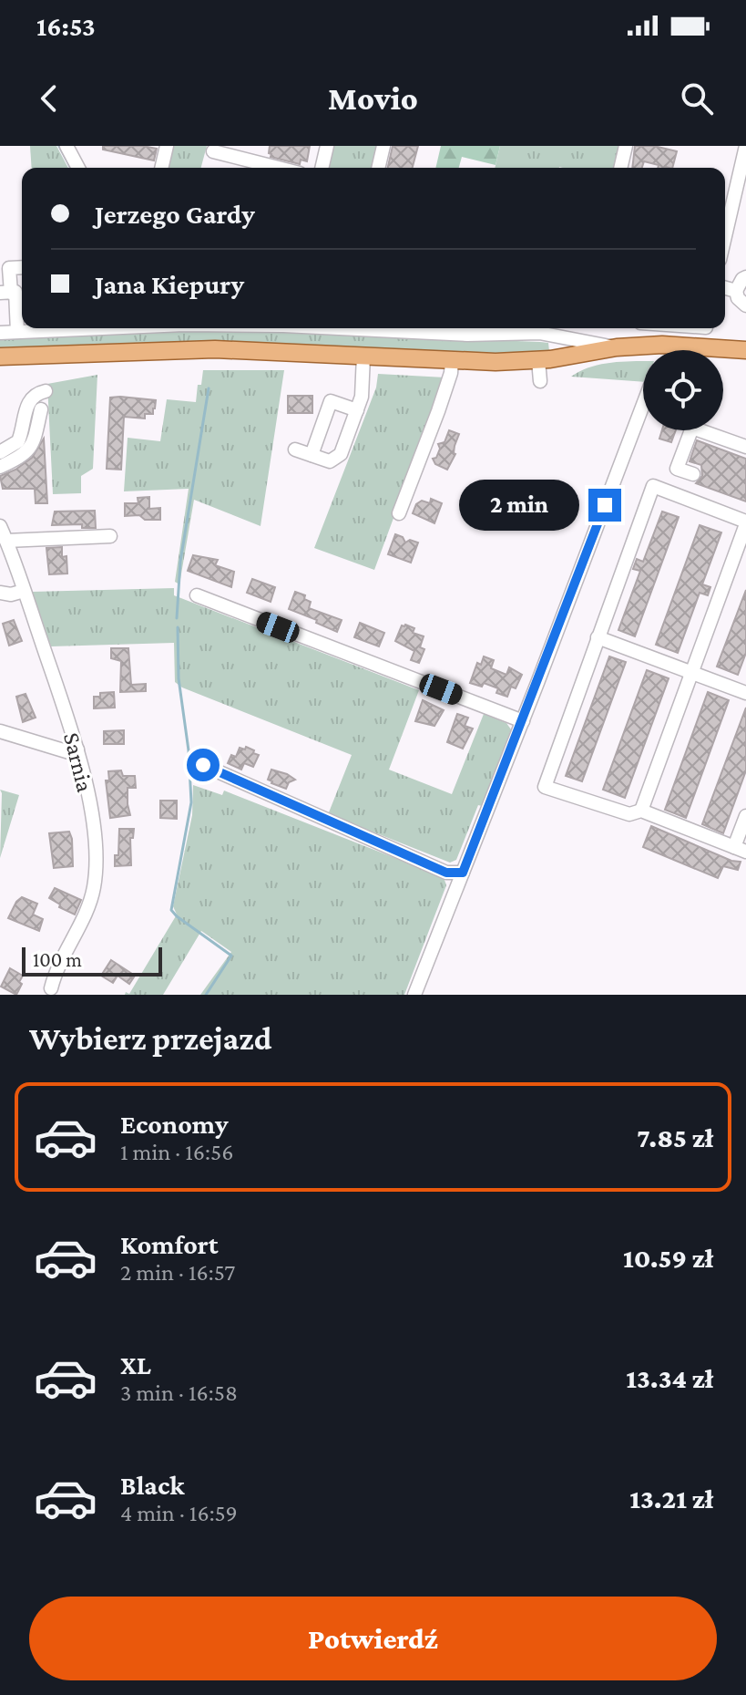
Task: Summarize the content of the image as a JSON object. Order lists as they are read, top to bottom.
{
  "streets": {
    "street": ["Sarnia"]
  },
  "scale_bar": "100 m",
  "page": {
    "status": "16:53",
    "header": "Movio",
    "banner": ["Jerzego Gardy", "Jana Kiepury"],
    "bubble": "2 min",
    "scale": "100 m",
    "heading": "Wybierz przejazd",
    "list": [
      {
        "name": "Economy",
        "note": "1 min · 16:56",
        "value": "7.85 zł"
      },
      {
        "name": "Komfort",
        "note": "2 min · 16:57",
        "value": "10.59 zł"
      },
      {
        "name": "XL",
        "note": "3 min · 16:58",
        "value": "13.34 zł"
      },
      {
        "name": "Black",
        "note": "4 min · 16:59",
        "value": "13.21 zł"
      }
    ],
    "buttons": "Potwierdź"
  }
}
